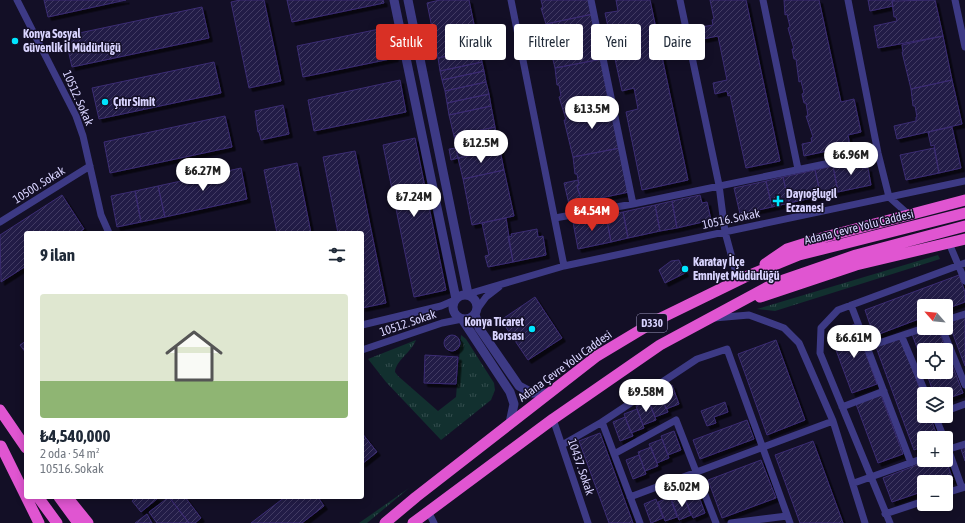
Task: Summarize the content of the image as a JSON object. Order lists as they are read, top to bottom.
{
  "streets": {
    "highway": ["Adana Çevre Yolu Caddesi", "D330"],
    "street": [
      "10512. Sokak",
      "10500. Sokak",
      "10516. Sokak",
      "10437. Sokak"
    ]
  },
  "crossings": [
    ["10512. Sokak", "10500. Sokak"],
    ["10512. Sokak", "10516. Sokak"],
    ["Adana Çevre Yolu Caddesi", "10437. Sokak"]
  ],
  "places": {
    "other": [
      "Konya Sosyal Güvenlik İl Müdürlüğü",
      "Çıtır Simit",
      "Karatay İlçe Emniyet Müdürlüğü",
      "Konya Ticaret Borsası"
    ],
    "health": ["Dayıoğlugil Eczanesi"]
  },
  "north": "top left",
  "page": {
    "chip": [
      "Satılık",
      "Kiralık",
      "Filtreler",
      "Yeni",
      "Daire"
    ],
    "price": [
      "₺13.5M",
      "₺12.5M",
      "₺6.96M",
      "₺6.27M",
      "₺7.24M",
      "₺4.54M",
      "₺6.61M",
      "₺9.58M",
      "₺5.02M"
    ],
    "heading": "9 ilan",
    "list": [
      {
        "name": "₺4,540,000",
        "note": "2 oda · 54 m² · 10516. Sokak"
      }
    ],
    "map_buttons": ["+", "−"]
  }
}
